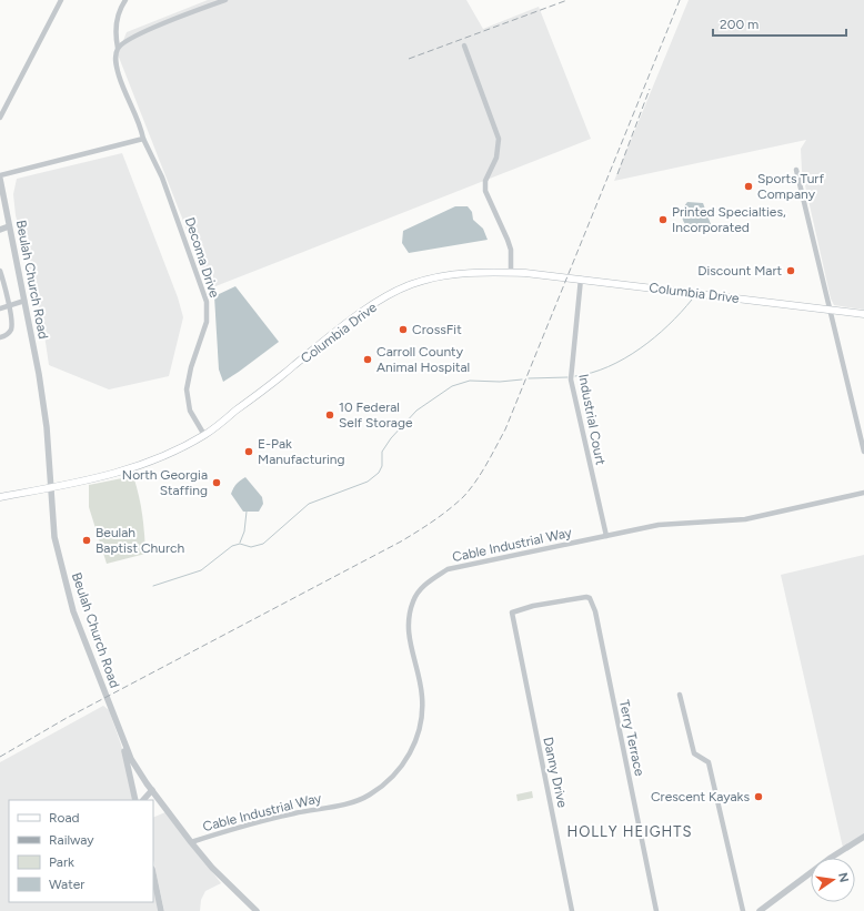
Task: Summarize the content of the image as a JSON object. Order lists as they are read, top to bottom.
{
  "streets": {
    "main road": ["Columbia Drive"],
    "street": [
      "Decoma Drive",
      "Beulah Church Road",
      "Industrial Court",
      "Cable Industrial Way",
      "Terry Terrace",
      "Danny Drive"
    ]
  },
  "crossings": [
    ["Decoma Drive", "Columbia Drive"],
    ["Beulah Church Road", "Columbia Drive"],
    ["Beulah Church Road", "Cable Industrial Way"],
    ["Columbia Drive", "Industrial Court"],
    ["Industrial Court", "Cable Industrial Way"],
    ["Terry Terrace", "Danny Drive"]
  ],
  "districts": ["HOLLY HEIGHTS"],
  "places": [
    "Sports Turf Company",
    "Printed Specialties, Incorporated",
    "Discount Mart",
    "CrossFit",
    "Carroll County Animal Hospital",
    "10 Federal Self Storage",
    "E-Pak Manufacturing",
    "North Georgia Staffing",
    "Beulah Baptist Church",
    "Crescent Kayaks"
  ],
  "legend": [
    "Road",
    "Railway",
    "Park",
    "Water"
  ],
  "scale_bar": "200 m",
  "north": "right"
}
